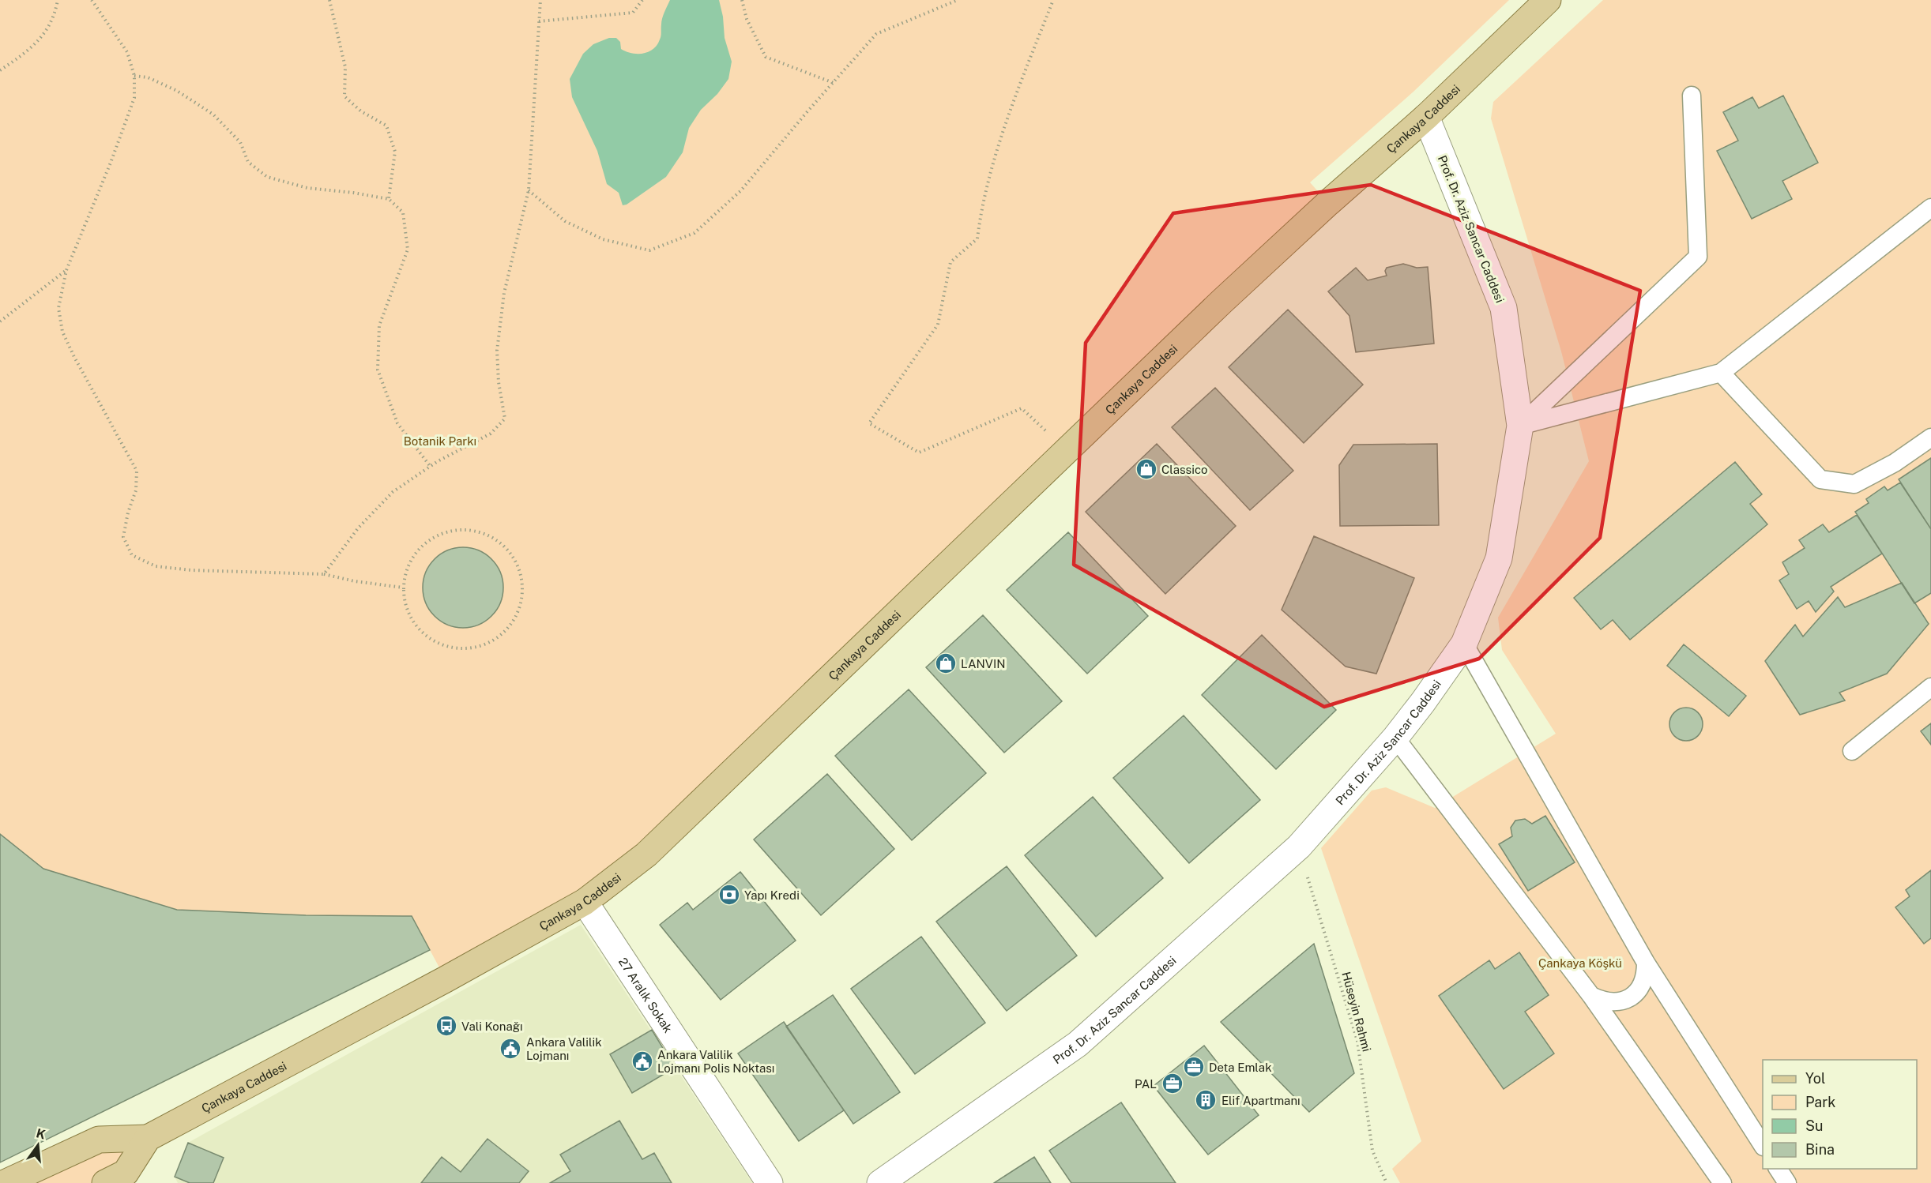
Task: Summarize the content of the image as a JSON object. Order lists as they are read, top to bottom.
{
  "streets": {
    "main road": ["Çankaya Caddesi"],
    "street": ["Prof. Dr. Aziz Sancar Caddesi", "27 Aralık Sokak"],
    "path": ["Hüseyin Rahmi"]
  },
  "crossings": [
    ["Çankaya Caddesi", "Prof. Dr. Aziz Sancar Caddesi"],
    ["Çankaya Caddesi", "27 Aralık Sokak"],
    ["Prof. Dr. Aziz Sancar Caddesi", "Hüseyin Rahmi"]
  ],
  "parks": ["Botanik Parkı", "Çankaya Köşkü"],
  "places": {
    "shop": ["Classico", "LANVIN"],
    "bank": ["Yapı Kredi"],
    "bus stop": ["Vali Konağı"],
    "public building": ["Ankara Valilik Lojmanı", "Ankara Valilik Lojmanı Polis Noktası"],
    "office": ["Deta Emlak", "PAL"],
    "building": ["Elif Apartmanı"]
  },
  "legend": [
    "Yol",
    "Park",
    "Su",
    "Bina"
  ],
  "north": "top"
}
